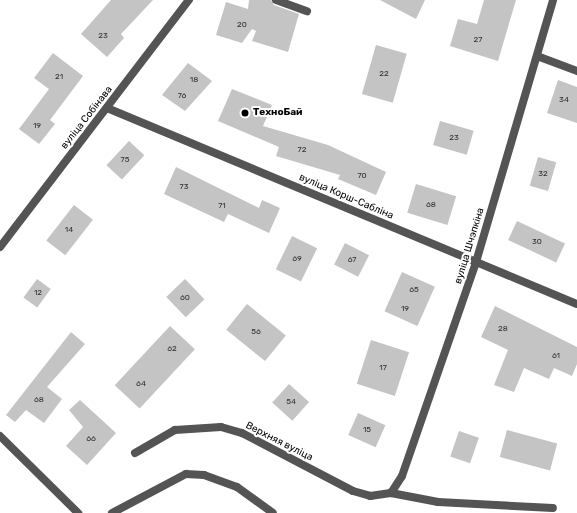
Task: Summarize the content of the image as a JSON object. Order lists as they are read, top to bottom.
{
  "streets": {
    "street": [
      "вуліца Собінава",
      "вуліца Корш-Сабліна",
      "вуліца Шчэпкіна",
      "Верхняя вуліца"
    ]
  },
  "crossings": [
    ["вуліца Собінава", "вуліца Корш-Сабліна"],
    ["вуліца Корш-Сабліна", "вуліца Шчэпкіна"],
    ["вуліца Шчэпкіна", "Верхняя вуліца"]
  ],
  "places": ["ТехноБай"],
  "house_numbers": [
    "20",
    "23",
    "27",
    "22",
    "21",
    "18",
    "76",
    "34",
    "19",
    "23",
    "72",
    "75",
    "32",
    "70",
    "73",
    "68",
    "71",
    "14",
    "30",
    "69",
    "67",
    "65",
    "12",
    "60",
    "19",
    "28",
    "56",
    "62",
    "61",
    "17",
    "64",
    "68",
    "54",
    "15",
    "66"
  ]
}
